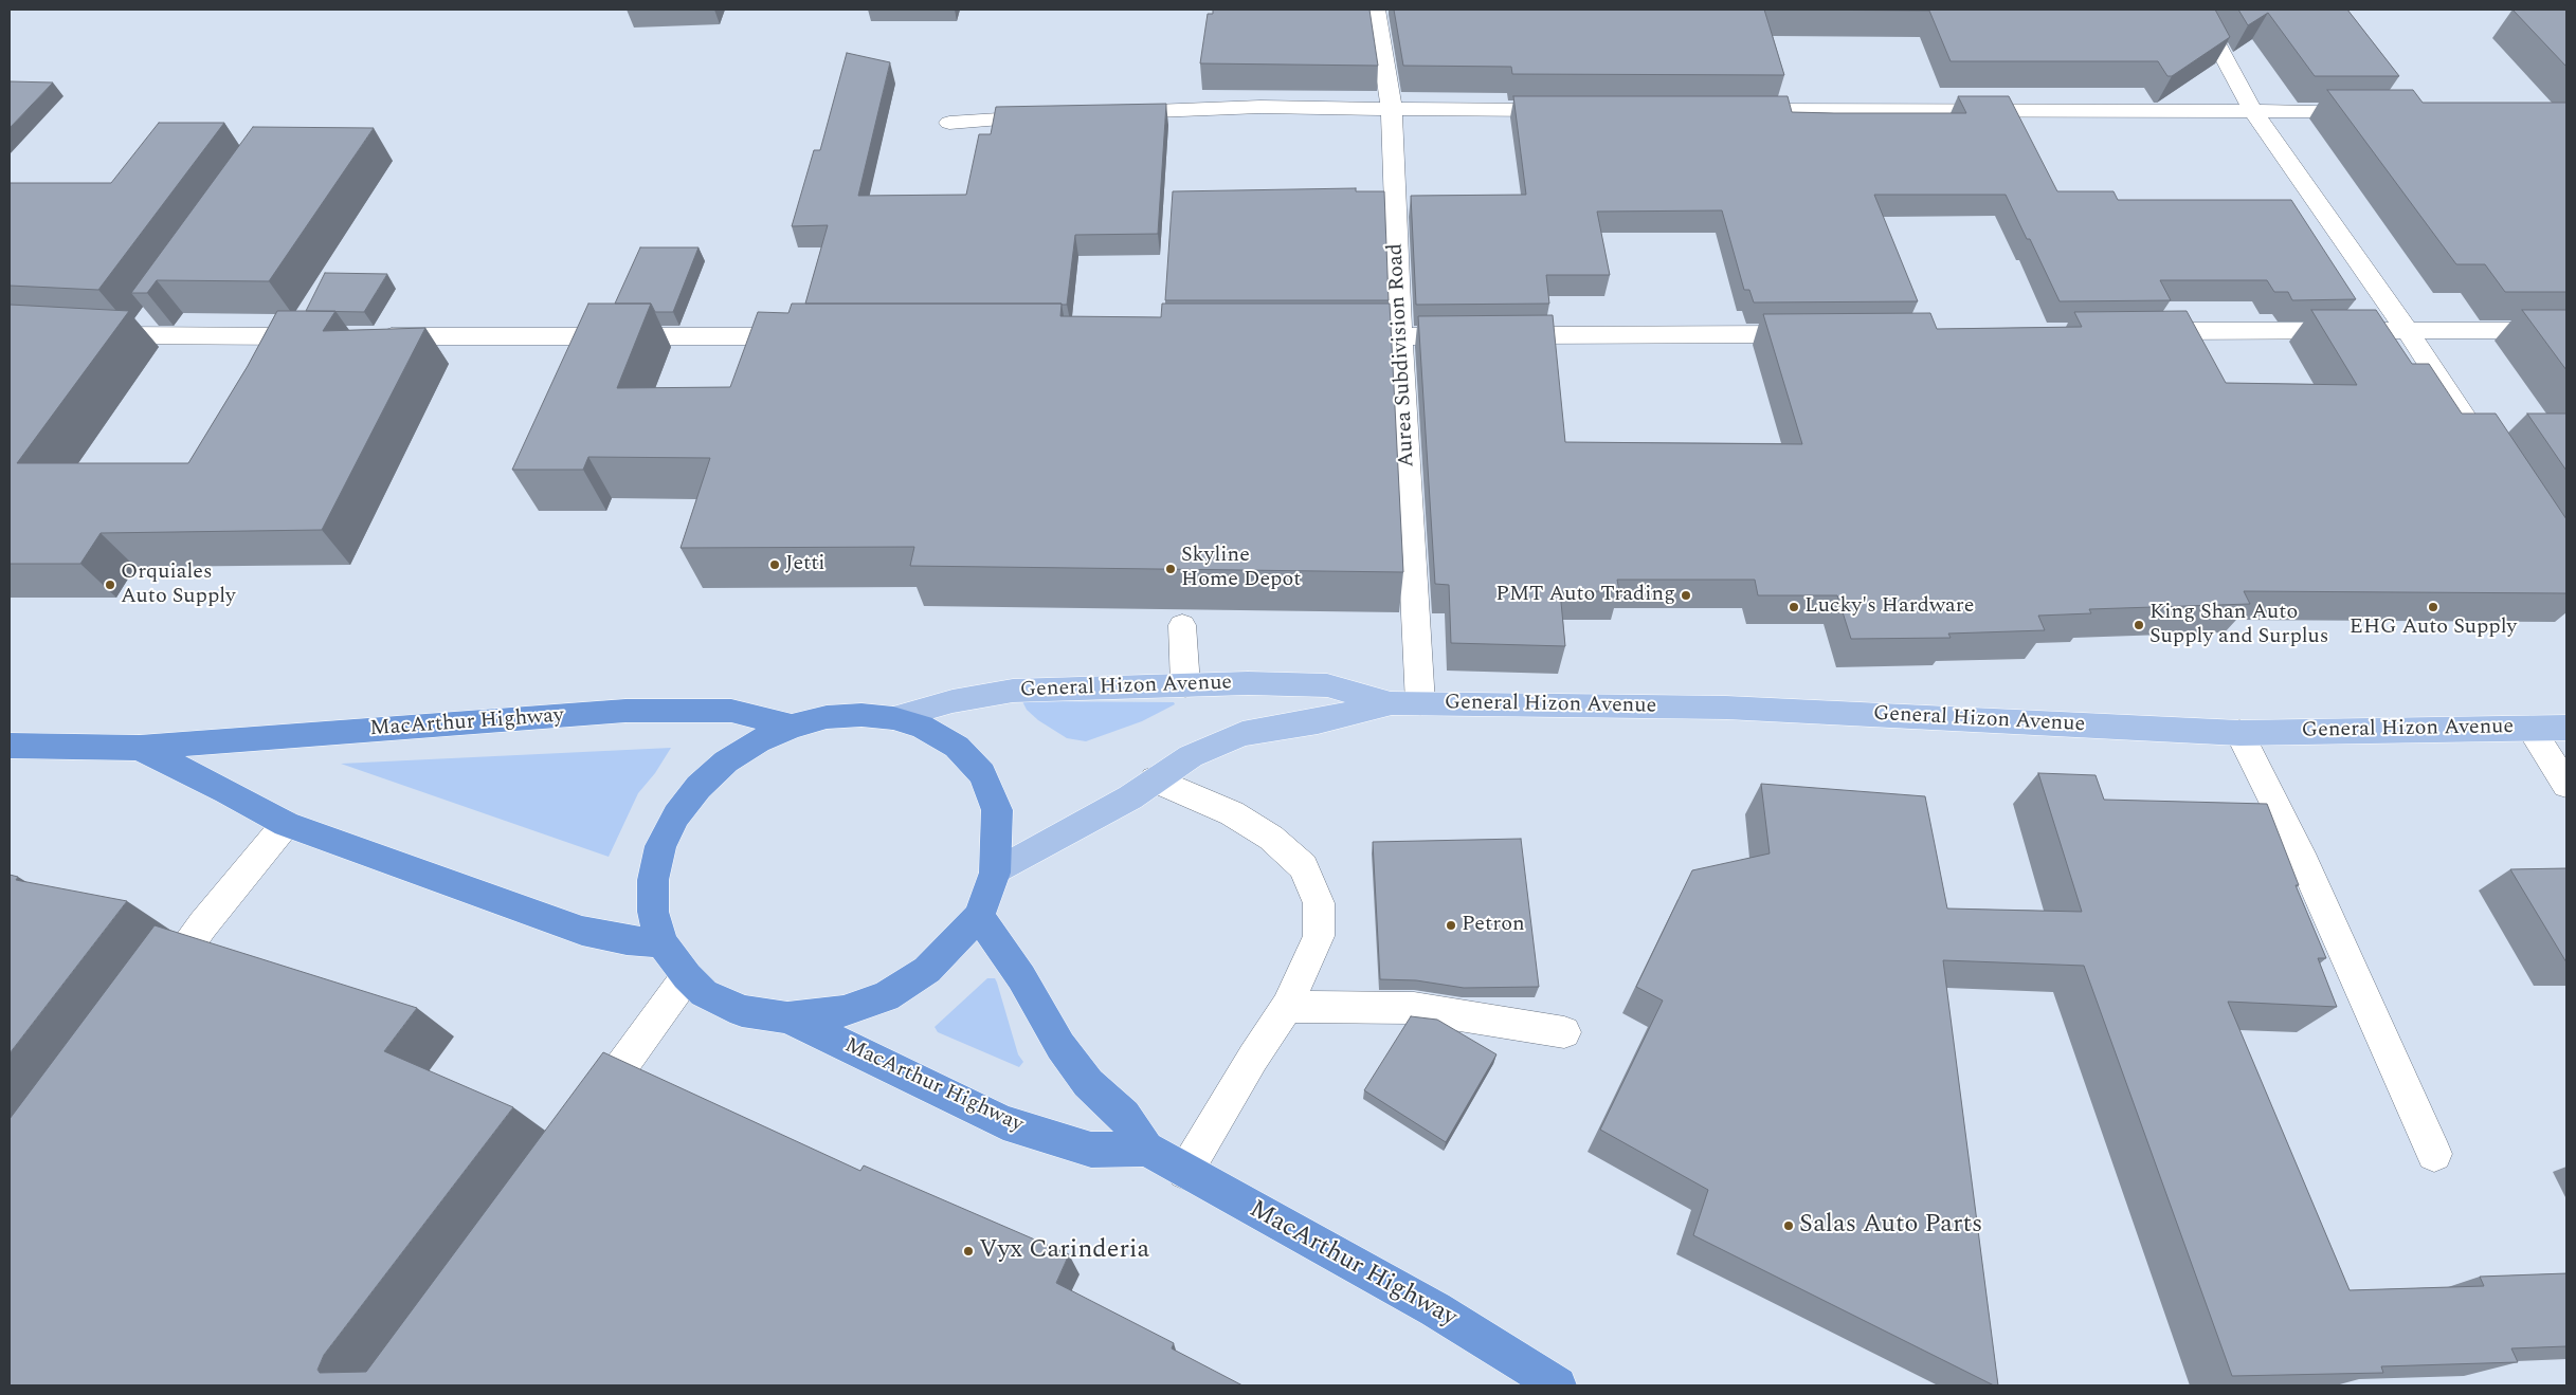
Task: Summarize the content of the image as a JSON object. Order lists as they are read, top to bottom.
{
  "streets": {
    "highway": ["MacArthur Highway"],
    "main road": ["General Hizon Avenue"],
    "street": ["Aurea Subdivision Road"]
  },
  "crossings": [
    ["Aurea Subdivision Road", "General Hizon Avenue"],
    ["General Hizon Avenue", "MacArthur Highway"]
  ],
  "places": [
    "Jetti",
    "Skyline Home Depot",
    "Orquiales Auto Supply",
    "PMT Auto Trading",
    "Lucky's Hardware",
    "EHG Auto Supply",
    "King Shan Auto Supply and Surplus",
    "Petron",
    "Salas Auto Parts",
    "Vyx Carinderia"
  ]
}
